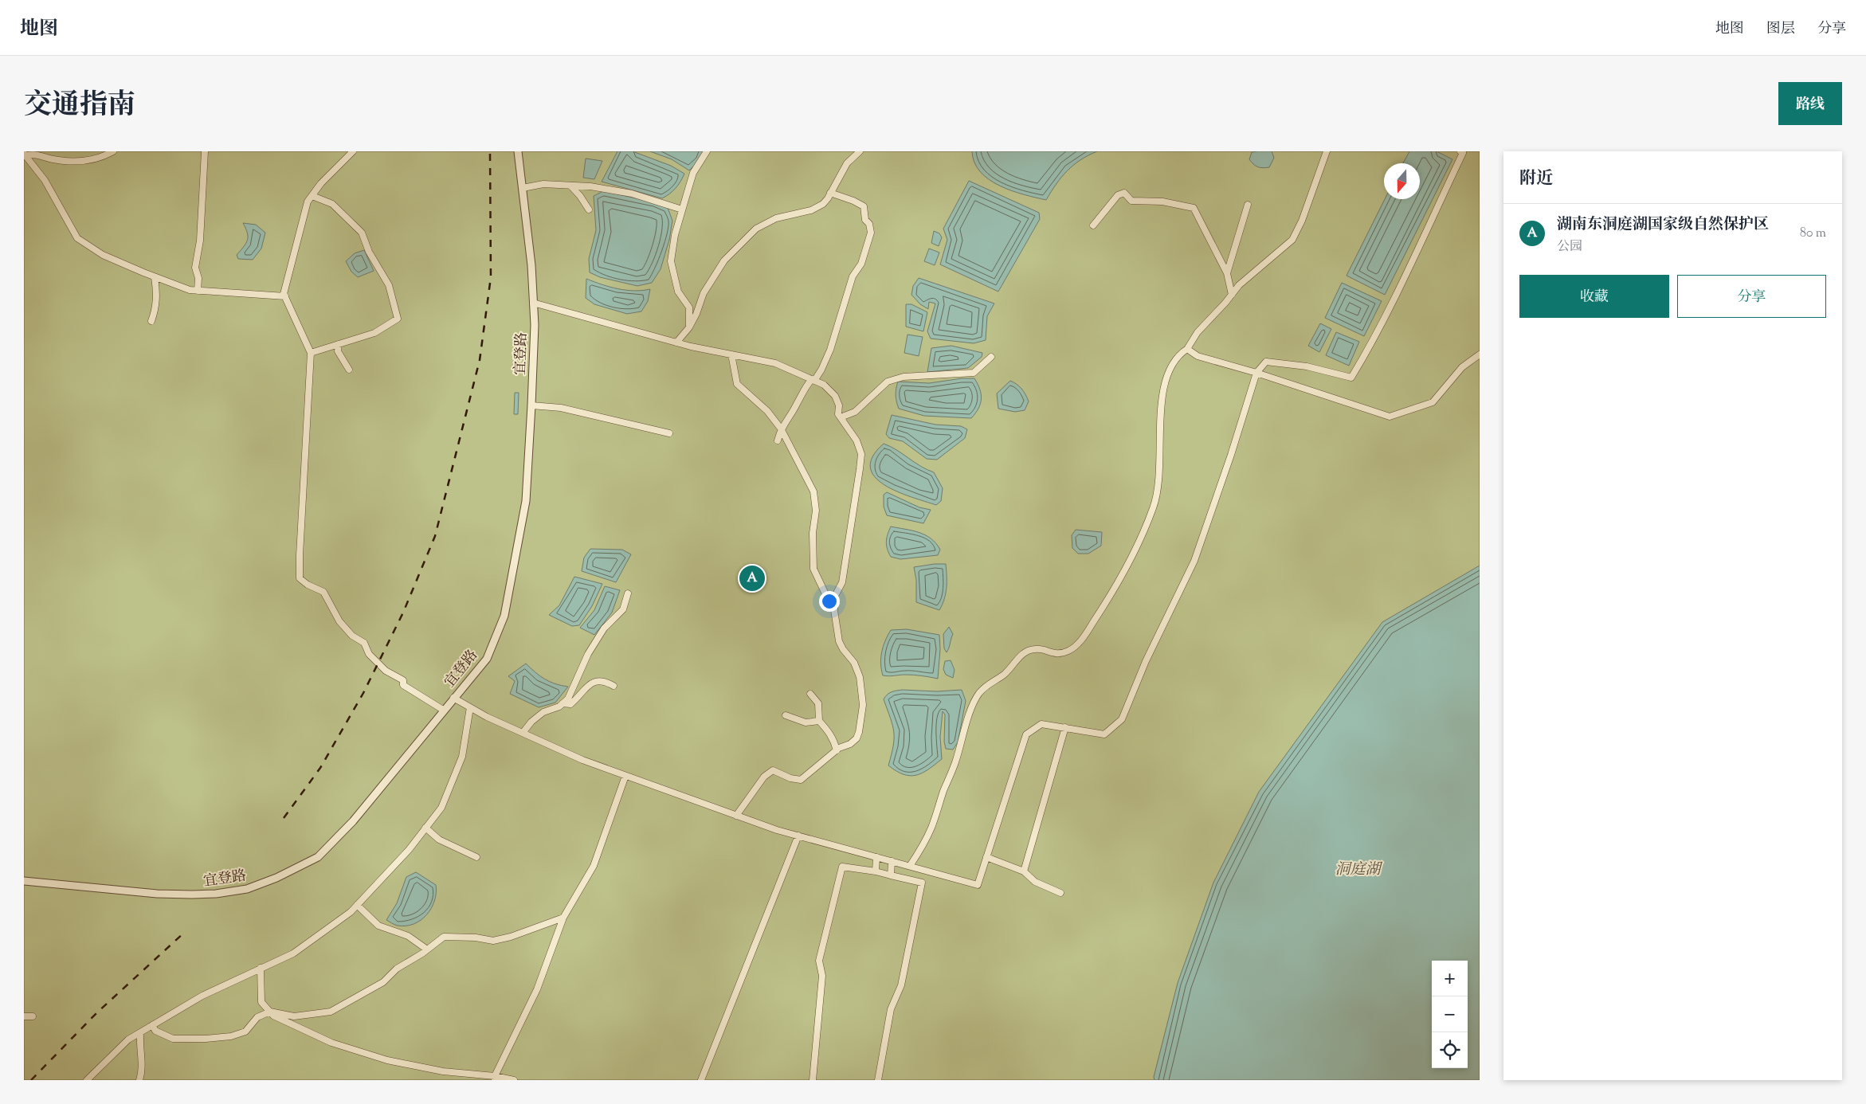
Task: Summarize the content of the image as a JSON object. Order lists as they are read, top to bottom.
{
  "streets": {
    "street": ["宜登路"]
  },
  "water": ["洞庭湖"],
  "north": "bottom",
  "page": {
    "header": "地图",
    "nav": ["地图", "图层", "分享"],
    "title": "交通指南",
    "buttons": [
      "路线",
      ["收藏", "分享"]
    ],
    "heading": "附近",
    "list": [
      {
        "mark": "A",
        "name": "湖南东洞庭湖国家级自然保护区",
        "note": "公园",
        "value": "80 m"
      }
    ],
    "pins": "A",
    "map_buttons": ["+", "−"]
  }
}
